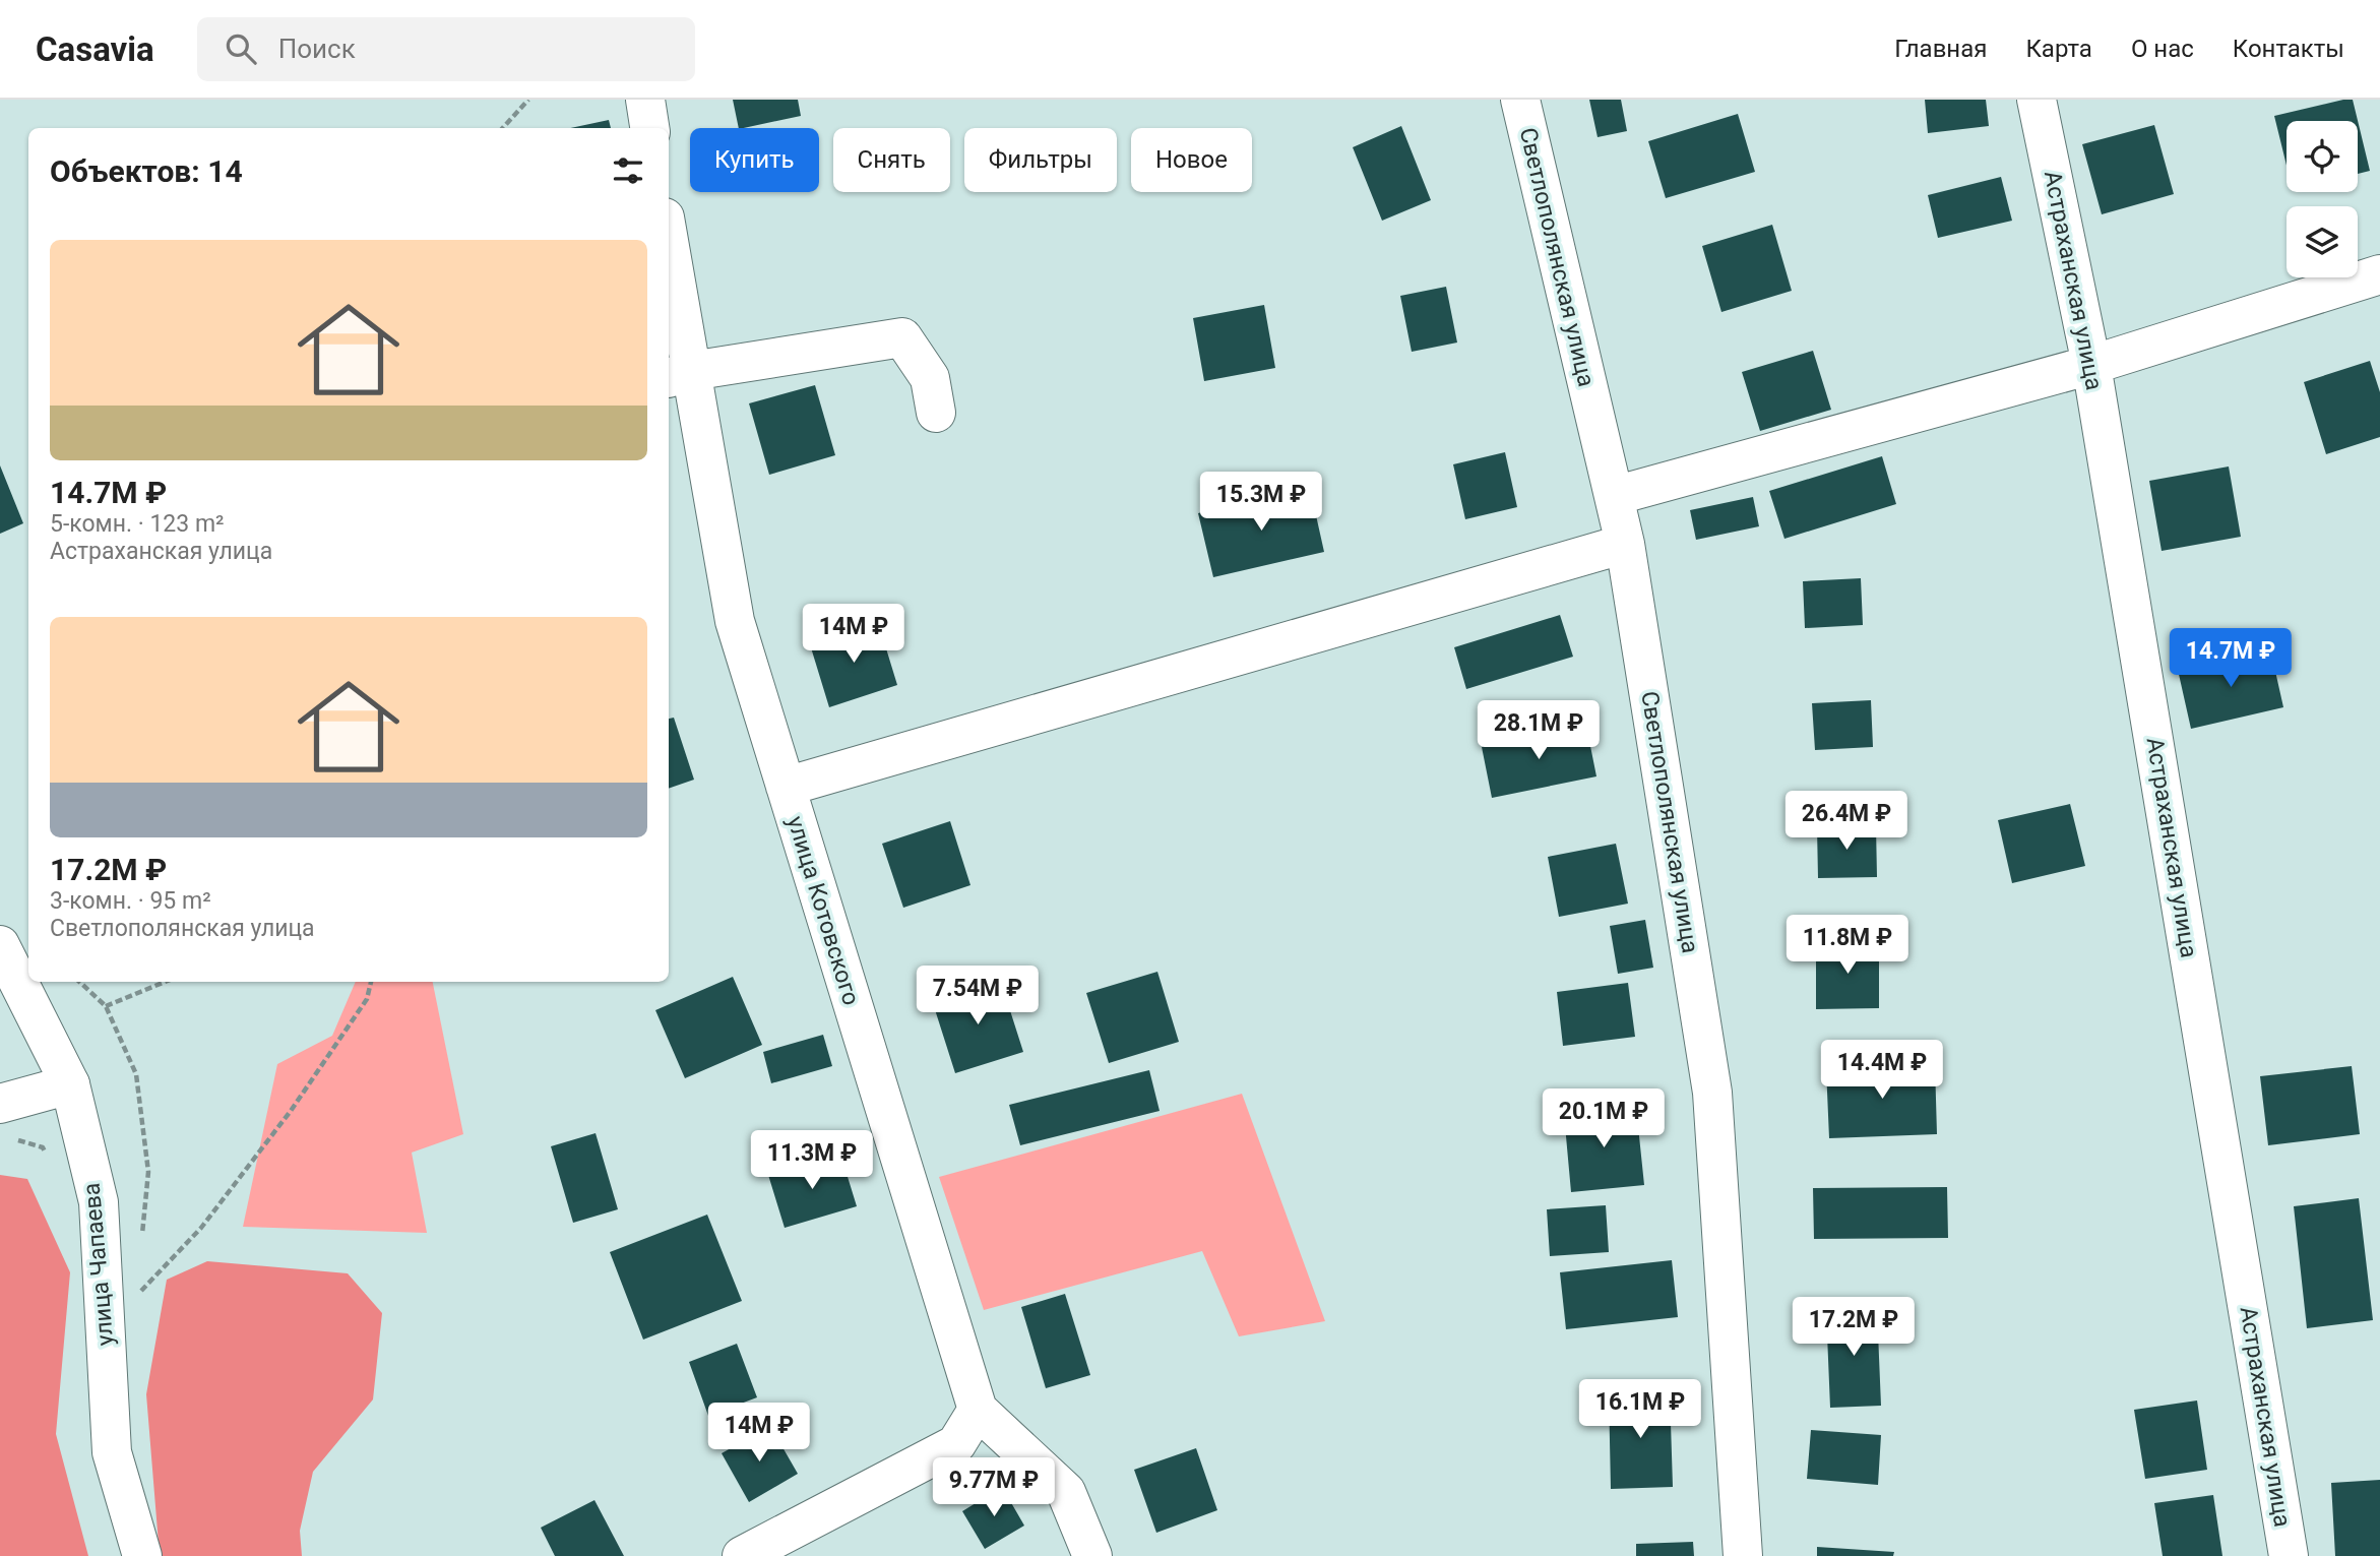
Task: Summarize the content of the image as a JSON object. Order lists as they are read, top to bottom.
{
  "streets": {
    "street": [
      "Светлополянская улица",
      "Астраханская улица",
      "улица Котовского",
      "улица Чапаева"
    ]
  },
  "page": {
    "header": "Casavia",
    "search": "Поиск",
    "nav": [
      "Главная",
      "Карта",
      "О нас",
      "Контакты"
    ],
    "chip": [
      "Купить",
      "Снять",
      "Фильтры",
      "Новое"
    ],
    "heading": "Объектов: 14",
    "list": [
      {
        "name": "14.7M ₽",
        "note": "5-комн. · 123 m² · Астраханская улица"
      },
      {
        "name": "17.2M ₽",
        "note": "3-комн. · 95 m² · Светлополянская улица"
      }
    ],
    "price": [
      "15.3M ₽",
      "14M ₽",
      "14.7M ₽",
      "28.1M ₽",
      "26.4M ₽",
      "11.8M ₽",
      "7.54M ₽",
      "14.4M ₽",
      "20.1M ₽",
      "11.3M ₽",
      "17.2M ₽",
      "16.1M ₽",
      "14M ₽",
      "9.77M ₽"
    ]
  }
}
